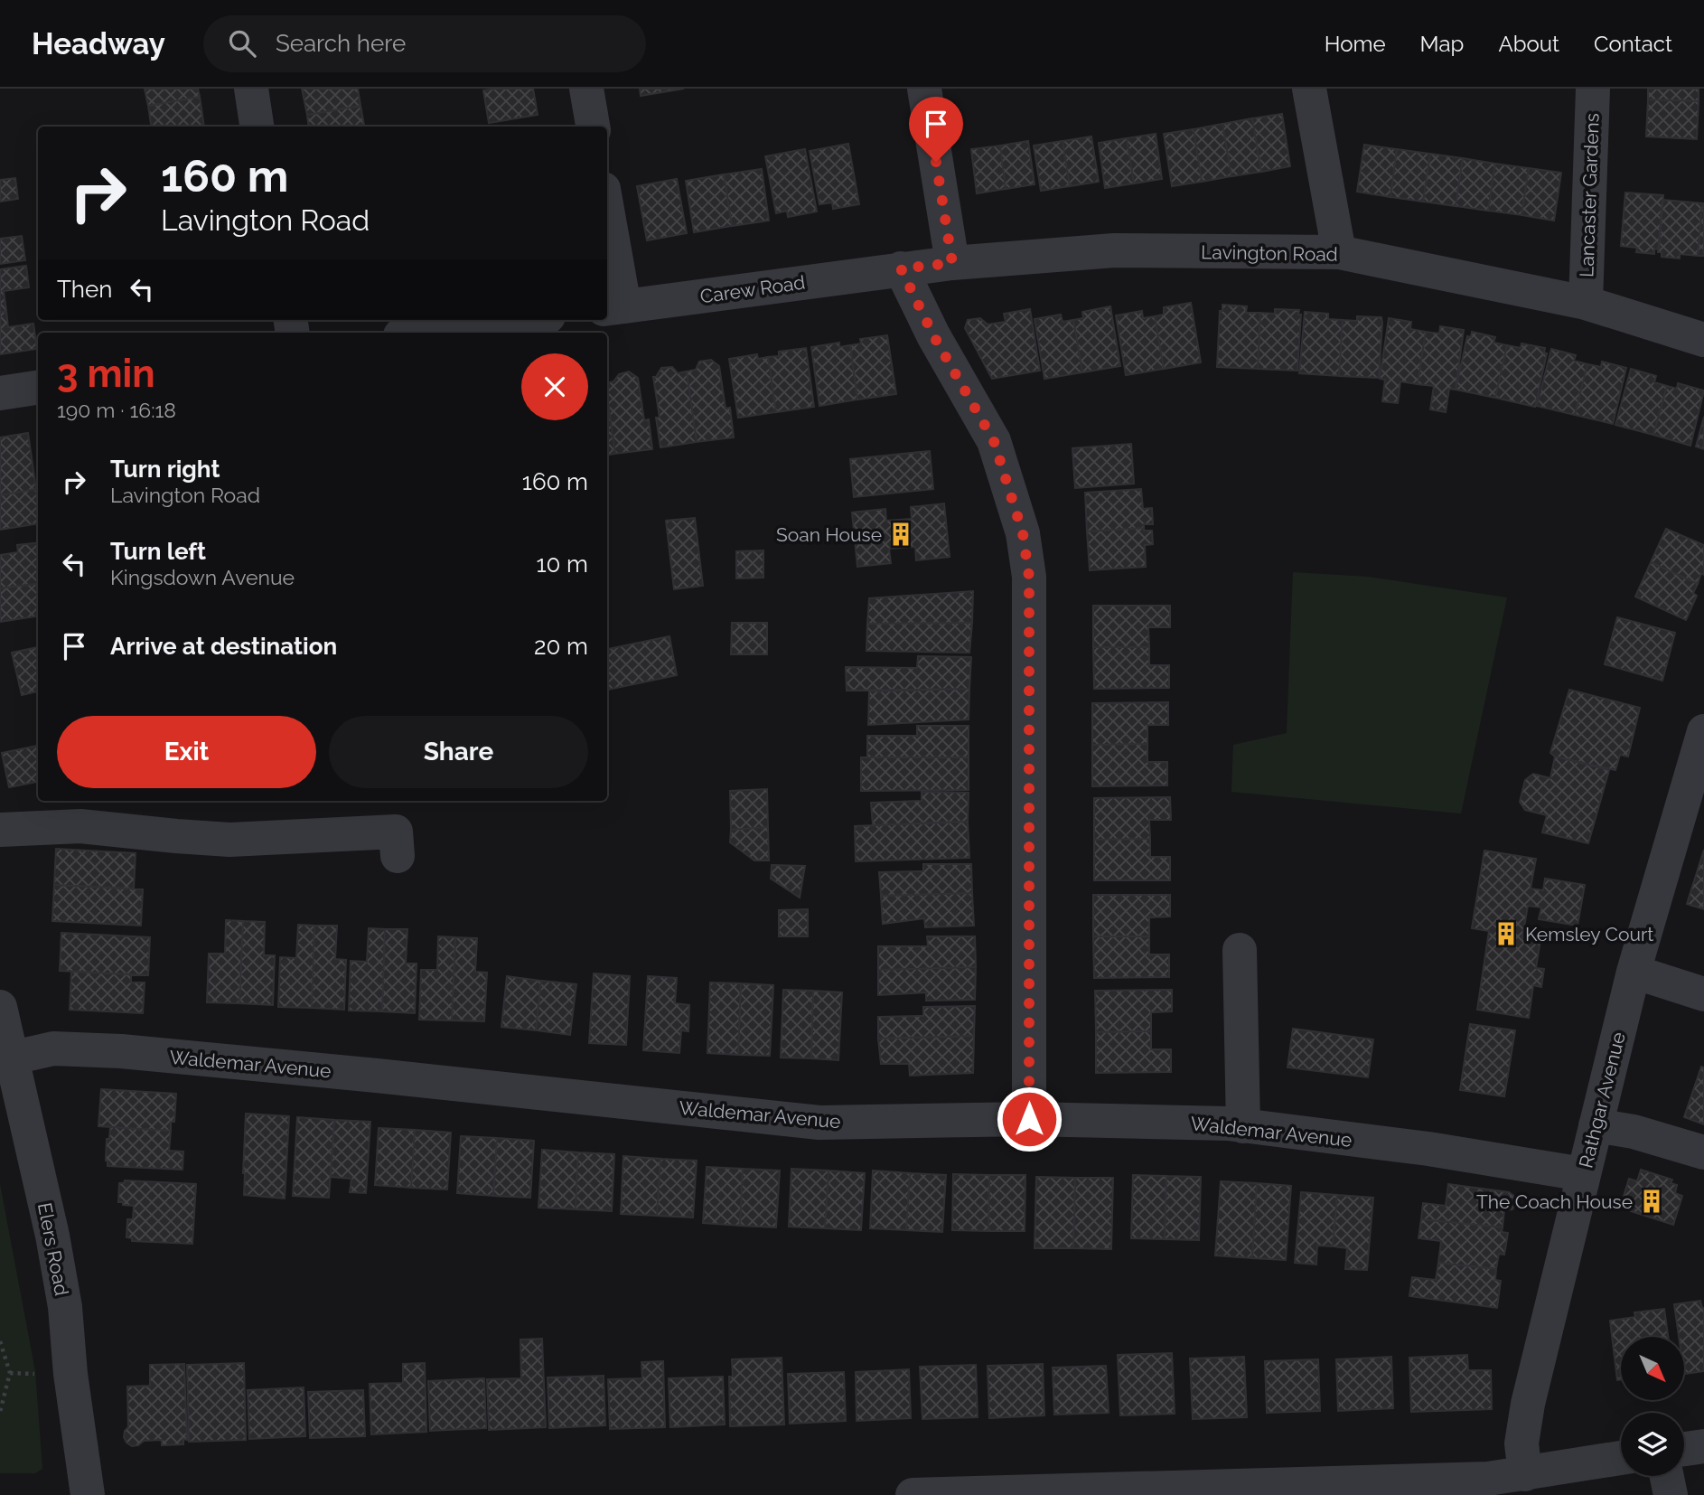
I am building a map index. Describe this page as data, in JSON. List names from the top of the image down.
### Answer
{
  "streets": {
    "street": [
      "Lancaster Gardens",
      "Lavington Road",
      "Carew Road",
      "Waldemar Avenue",
      "Rathgar Avenue",
      "Elers Road"
    ]
  },
  "crossings": [
    ["Lancaster Gardens", "Lavington Road"],
    ["Lavington Road", "Carew Road"],
    ["Waldemar Avenue", "Rathgar Avenue"],
    ["Waldemar Avenue", "Elers Road"]
  ],
  "places": {
    "building": ["Soan House", "Kemsley Court", "The Coach House"]
  },
  "north": "bottom right",
  "page": {
    "header": "Headway",
    "search": "Search here",
    "nav": [
      "Home",
      "Map",
      "About",
      "Contact"
    ],
    "turn": ["160 m", "Lavington Road"],
    "then": "Then",
    "heading": ["3 min", "190 m · 16:18"],
    "list": [
      {
        "name": "Turn right",
        "note": "Lavington Road",
        "value": "160 m"
      },
      {
        "name": "Turn left",
        "note": "Kingsdown Avenue",
        "value": "10 m"
      },
      {
        "name": "Arrive at destination",
        "value": "20 m"
      }
    ],
    "buttons": ["Exit", "Share"]
  }
}
